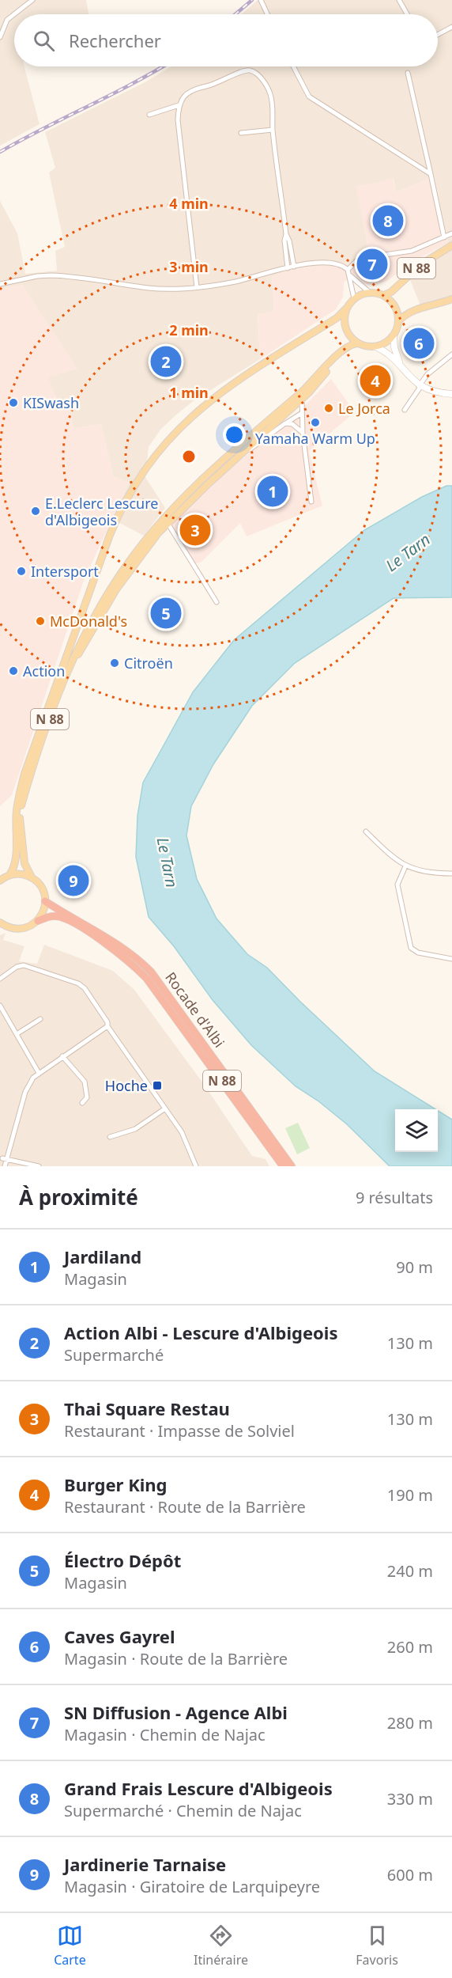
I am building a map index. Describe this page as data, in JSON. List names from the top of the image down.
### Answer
{
  "streets": {
    "highway": ["N 88", "Rocade d'Albi"]
  },
  "water": ["Le Tarn"],
  "places": {
    "other": [
      "KISwash",
      "Le Jorca",
      "Yamaha Warm Up",
      "E.Leclerc Lescure d'Albigeois",
      "Intersport",
      "McDonald's",
      "Citroën",
      "Action"
    ],
    "transit": ["Hoche"]
  },
  "page": {
    "search": "Rechercher",
    "pins": [
      "8",
      "7",
      "6",
      "2",
      "4",
      "1",
      "3",
      "5",
      "9"
    ],
    "heading": ["À proximité", "9 résultats"],
    "list": [
      {
        "mark": "1",
        "name": "Jardiland",
        "note": "Magasin",
        "value": "90 m"
      },
      {
        "mark": "2",
        "name": "Action Albi - Lescure d'Albigeois",
        "note": "Supermarché",
        "value": "130 m"
      },
      {
        "mark": "3",
        "name": "Thai Square Restau",
        "note": "Restaurant · Impasse de Solviel",
        "value": "130 m"
      },
      {
        "mark": "4",
        "name": "Burger King",
        "note": "Restaurant · Route de la Barrière",
        "value": "190 m"
      },
      {
        "mark": "5",
        "name": "Électro Dépôt",
        "note": "Magasin",
        "value": "240 m"
      },
      {
        "mark": "6",
        "name": "Caves Gayrel",
        "note": "Magasin · Route de la Barrière",
        "value": "260 m"
      },
      {
        "mark": "7",
        "name": "SN Diffusion - Agence Albi",
        "note": "Magasin · Chemin de Najac",
        "value": "280 m"
      },
      {
        "mark": "8",
        "name": "Grand Frais Lescure d'Albigeois",
        "note": "Supermarché · Chemin de Najac",
        "value": "330 m"
      },
      {
        "mark": "9",
        "name": "Jardinerie Tarnaise",
        "note": "Magasin · Giratoire de Larquipeyre",
        "value": "600 m"
      }
    ],
    "nav": ["Carte", "Itinéraire", "Favoris"]
  },
  "rings": [
    "4 min",
    "3 min",
    "2 min",
    "1 min"
  ]
}
